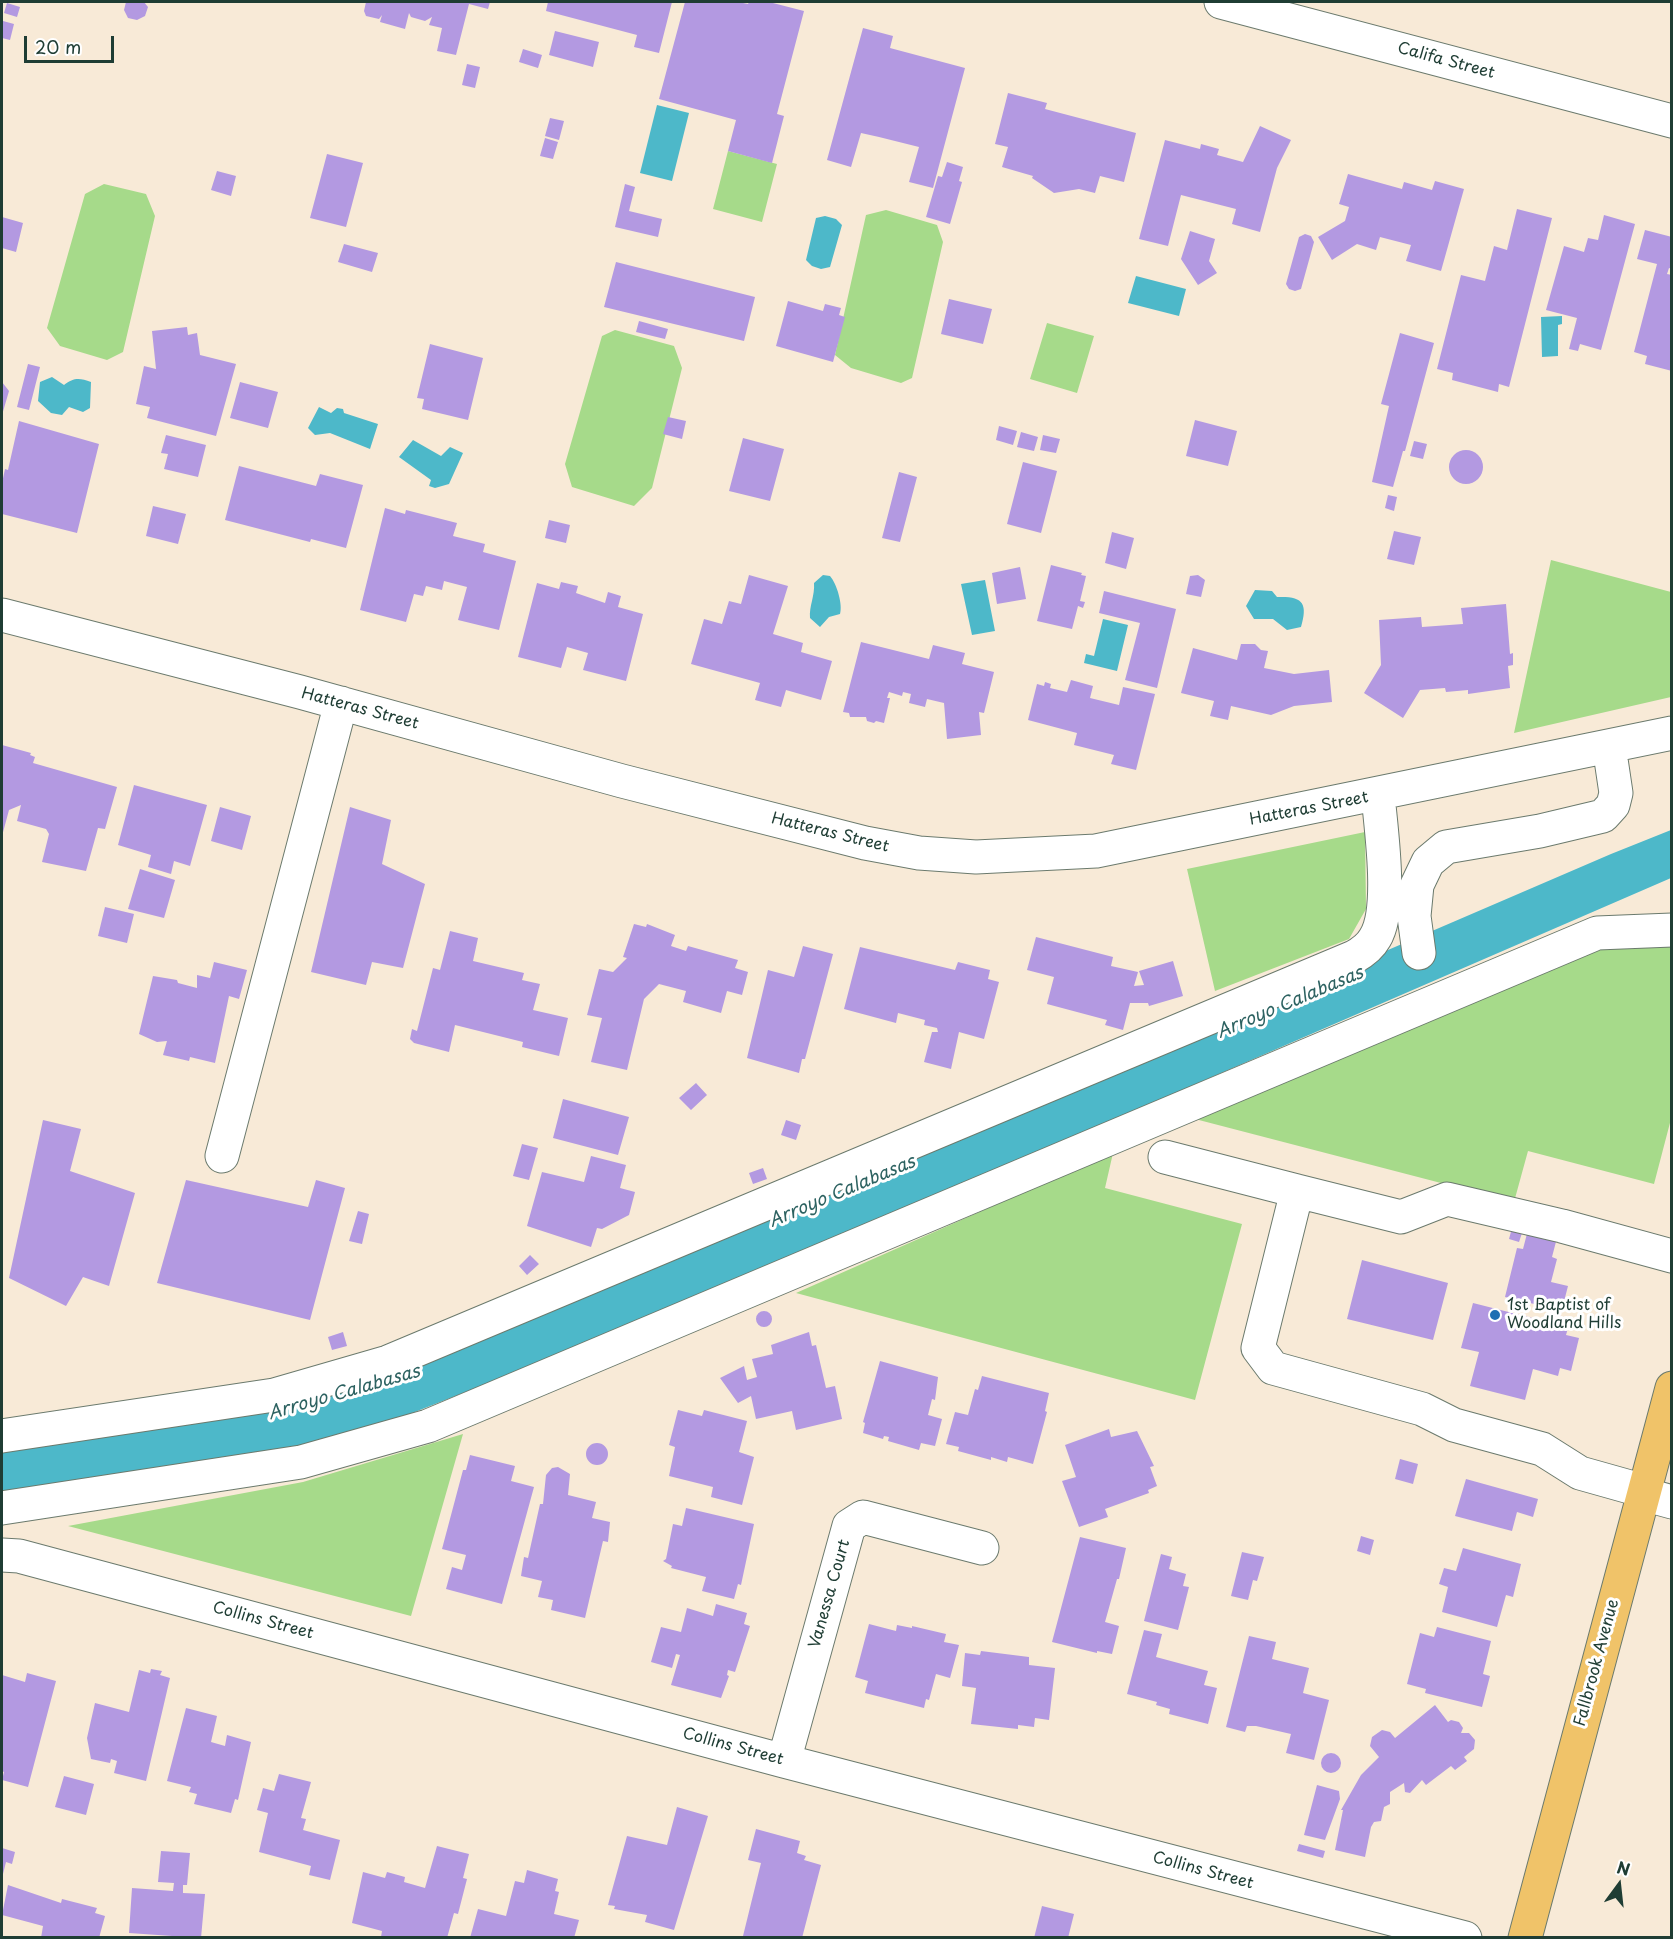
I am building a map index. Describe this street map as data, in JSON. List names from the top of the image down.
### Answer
{
  "streets": {
    "main road": ["Fallbrook Avenue"],
    "street": [
      "Califa Street",
      "Hatteras Street",
      "Vanessa Court",
      "Collins Street"
    ]
  },
  "crossings": [
    ["Vanessa Court", "Collins Street"]
  ],
  "water": ["Arroyo Calabasas"],
  "places": ["1st Baptist of Woodland Hills"],
  "scale_bar": "20 m",
  "north": "top"
}
